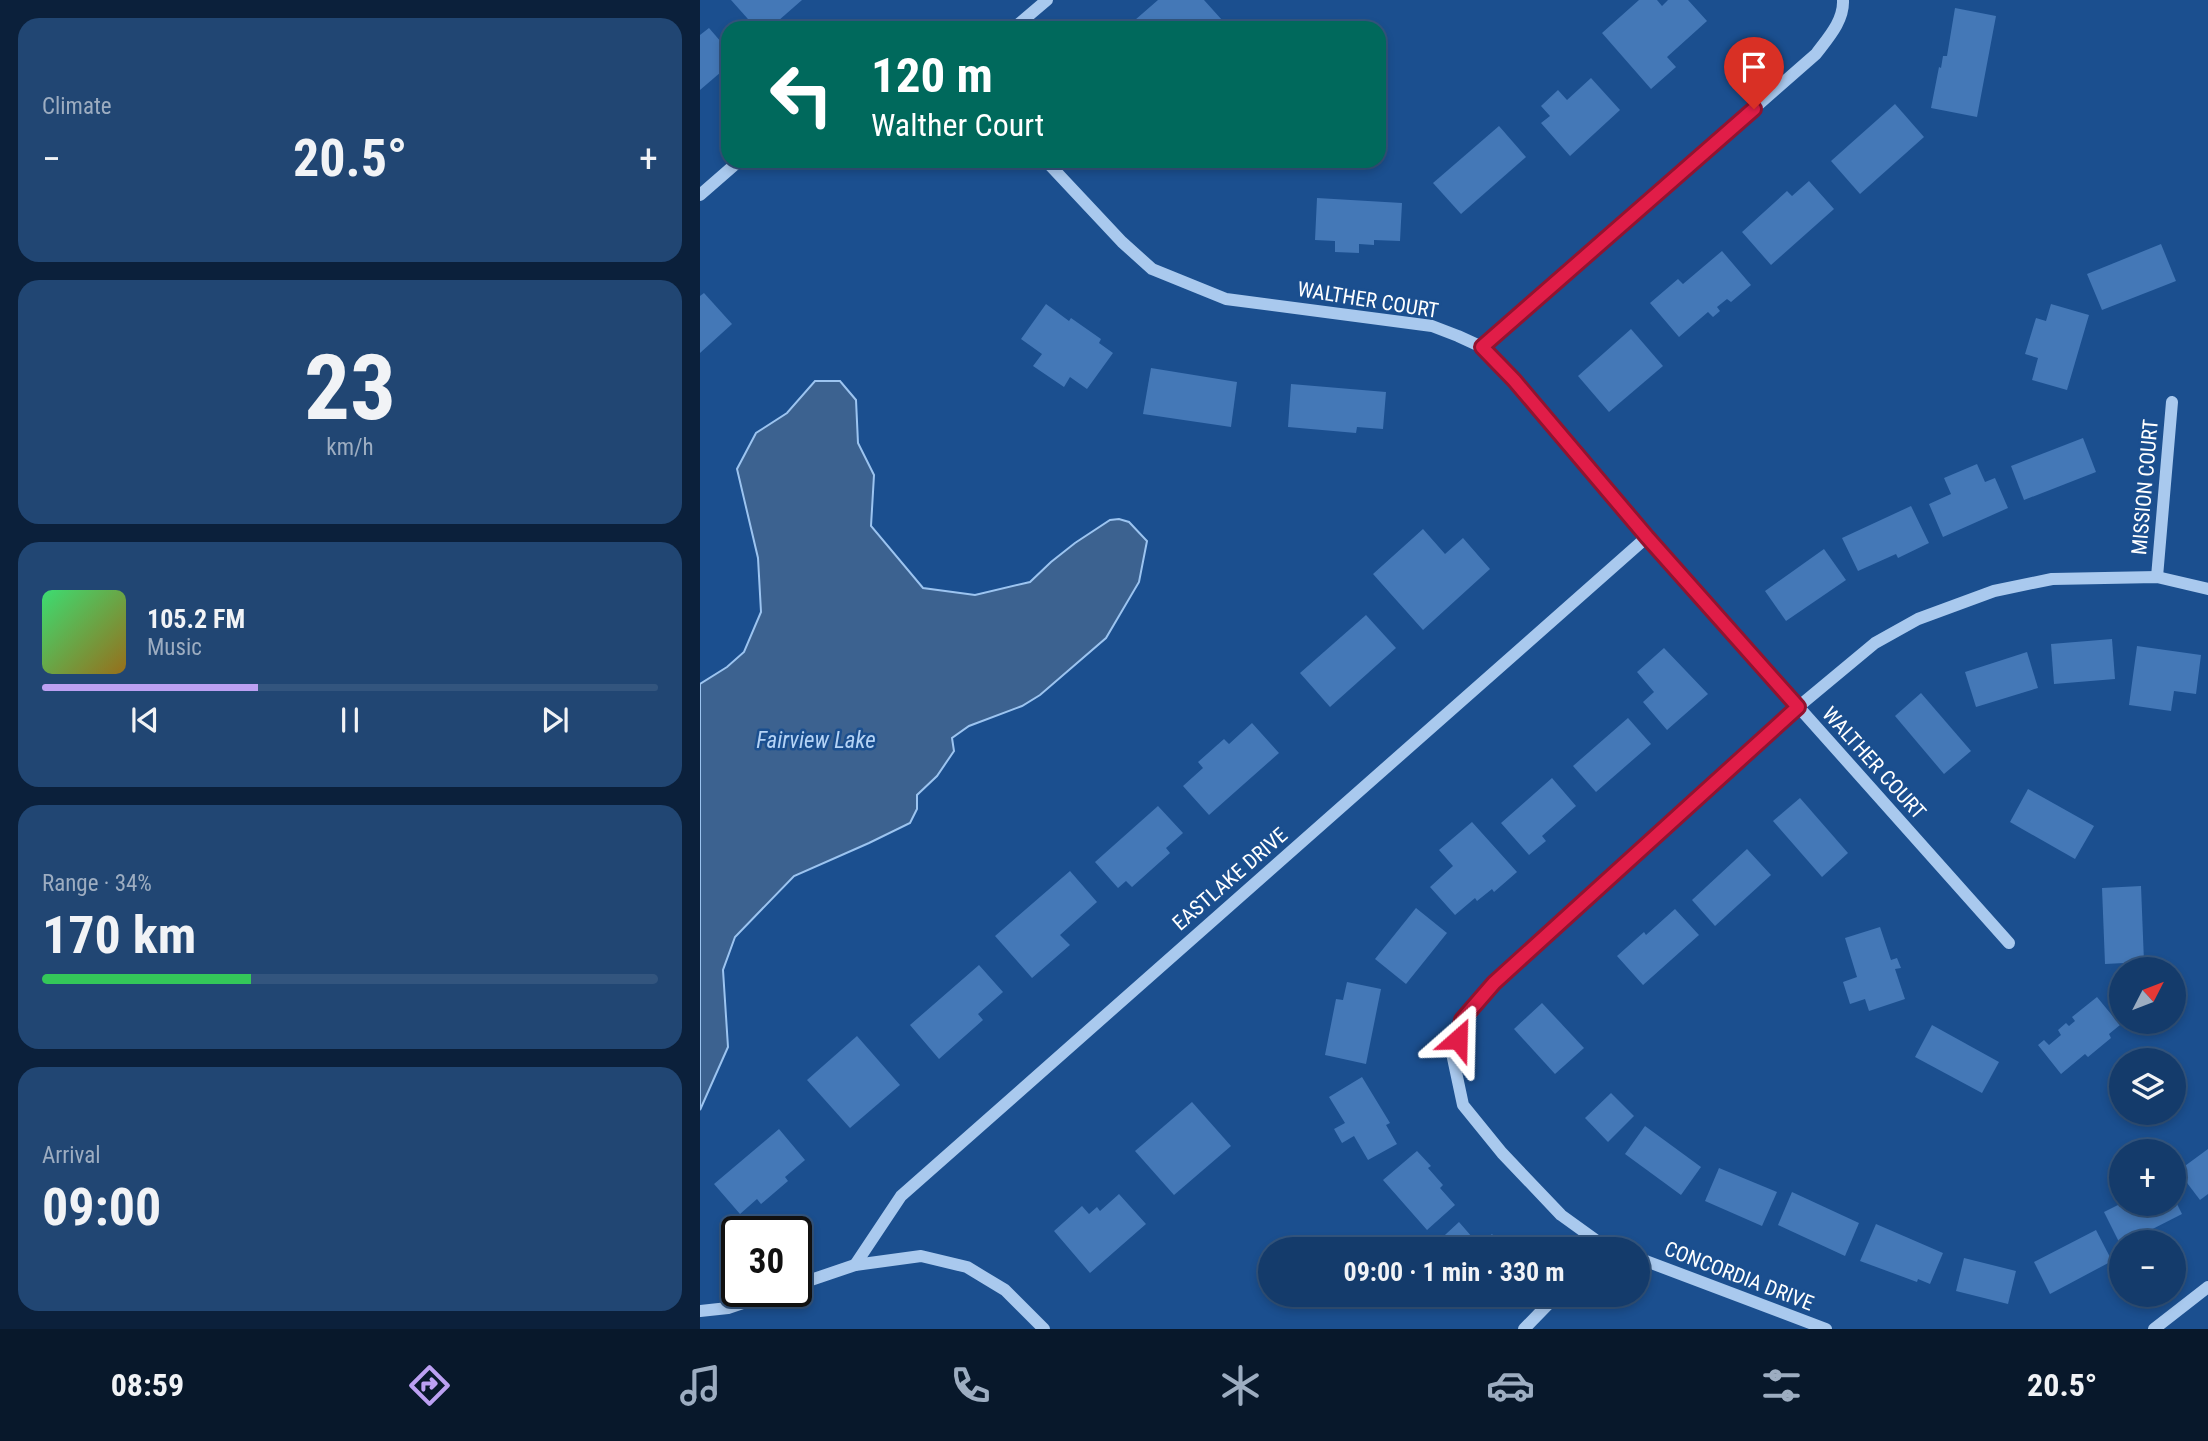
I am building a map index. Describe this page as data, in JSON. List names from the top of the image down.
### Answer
{
  "streets": {
    "street": [
      "WALTHER COURT",
      "MISSION COURT",
      "EASTLAKE DRIVE",
      "CONCORDIA DRIVE"
    ]
  },
  "crossings": [
    ["WALTHER COURT", "EASTLAKE DRIVE"]
  ],
  "water": ["Fairview Lake"],
  "north": "top right",
  "page": {
    "tile": [
      "Climate",
      ["23", "km/h"],
      ["Range · 34%", "170 km"],
      ["Arrival", "09:00"]
    ],
    "turn": ["120 m", "Walther Court"],
    "heat": ["−", "20.5°", "+"],
    "song": ["105.2 FM", "Music"],
    "map_buttons": ["+", "−"],
    "limit": "30",
    "trip": "09:00 · 1 min · 330 m",
    "tabs": ["08:59", "20.5°"]
  }
}
